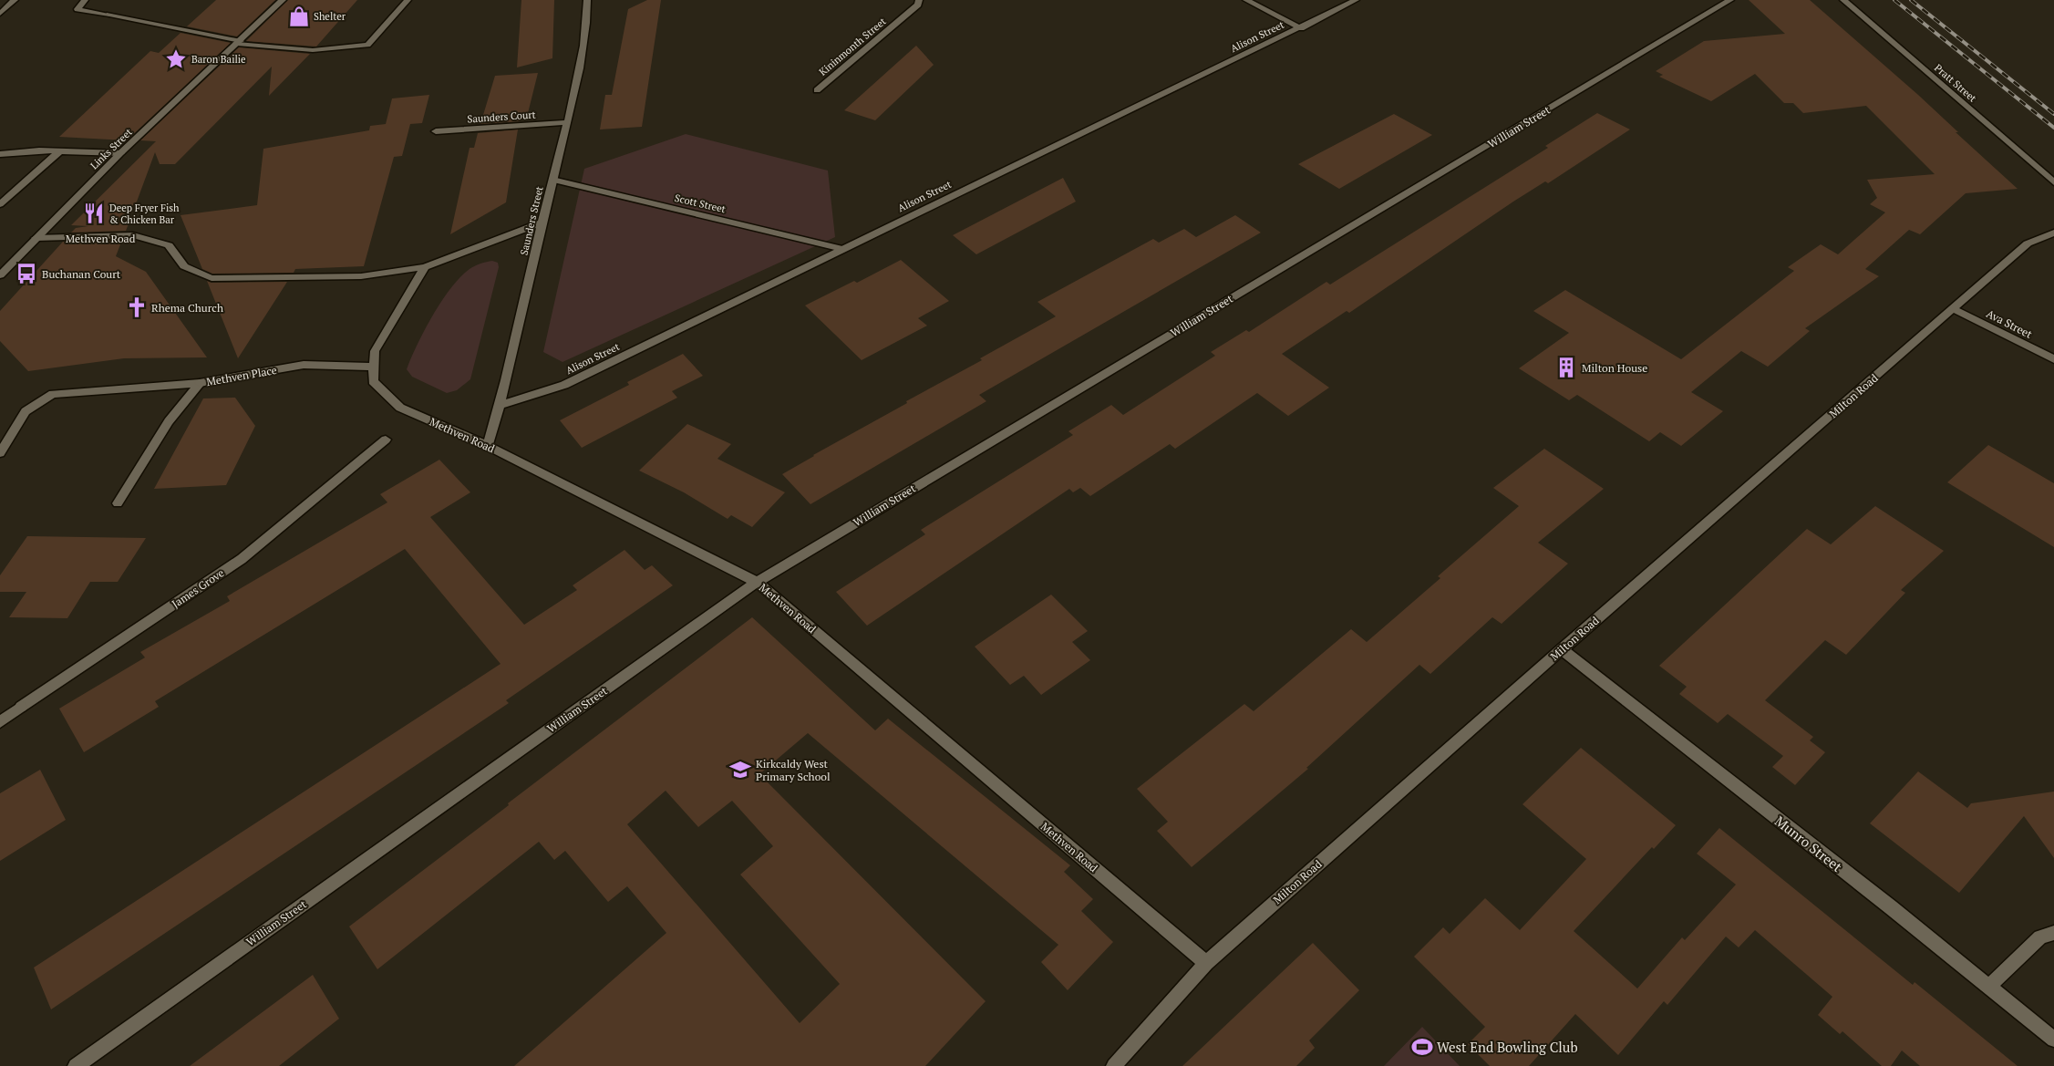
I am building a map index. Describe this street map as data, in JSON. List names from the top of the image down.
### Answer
{
  "streets": {
    "street": [
      "Alison Street",
      "Kininmonth Street",
      "Pratt Street",
      "Saunders Court",
      "William Street",
      "Links Street",
      "Scott Street",
      "Saunders Street",
      "Methven Road",
      "Ava Street",
      "Methven Place",
      "Milton Road",
      "James Grove",
      "Munro Street"
    ]
  },
  "crossings": [
    ["Alison Street", "Scott Street"],
    ["Alison Street", "Saunders Street"],
    ["Saunders Court", "Saunders Street"],
    ["William Street", "Methven Road"],
    ["Links Street", "Methven Road"],
    ["Scott Street", "Saunders Street"],
    ["Saunders Street", "Methven Road"],
    ["Methven Road", "Methven Place"],
    ["Methven Road", "Milton Road"],
    ["Ava Street", "Milton Road"],
    ["Milton Road", "Munro Street"]
  ],
  "places": {
    "shop": ["Shelter"],
    "place": ["Baron Bailie"],
    "restaurant": ["Deep Fryer Fish & Chicken Bar"],
    "bus stop": ["Buchanan Court"],
    "church": ["Rhema Church"],
    "building": ["Milton House"],
    "school or university": ["Kirkcaldy West Primary School"],
    "sports": ["West End Bowling Club"]
  }
}
